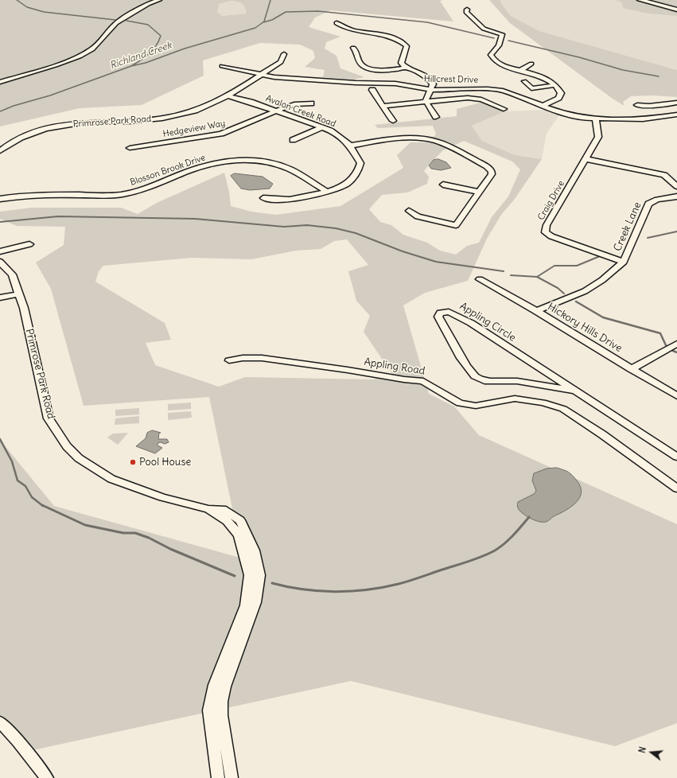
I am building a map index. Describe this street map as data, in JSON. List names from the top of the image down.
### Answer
{
  "streets": {
    "street": [
      "Hillcrest Drive",
      "Avalon Creek Road",
      "Primrose Park Road",
      "Hedgeview Way",
      "Blosson Brook Drive",
      "Craig Drive",
      "Creek Lane",
      "Appling Circle",
      "Hickory Hills Drive",
      "Appling Road"
    ]
  },
  "crossings": [
    ["Hillcrest Drive", "Primrose Park Road"],
    ["Hillcrest Drive", "Craig Drive"],
    ["Avalon Creek Road", "Primrose Park Road"],
    ["Avalon Creek Road", "Hedgeview Way"],
    ["Avalon Creek Road", "Blosson Brook Drive"],
    ["Craig Drive", "Creek Lane"],
    ["Creek Lane", "Hickory Hills Drive"]
  ],
  "water": ["Richland Creek"],
  "places": ["Pool House"],
  "north": "left"
}
